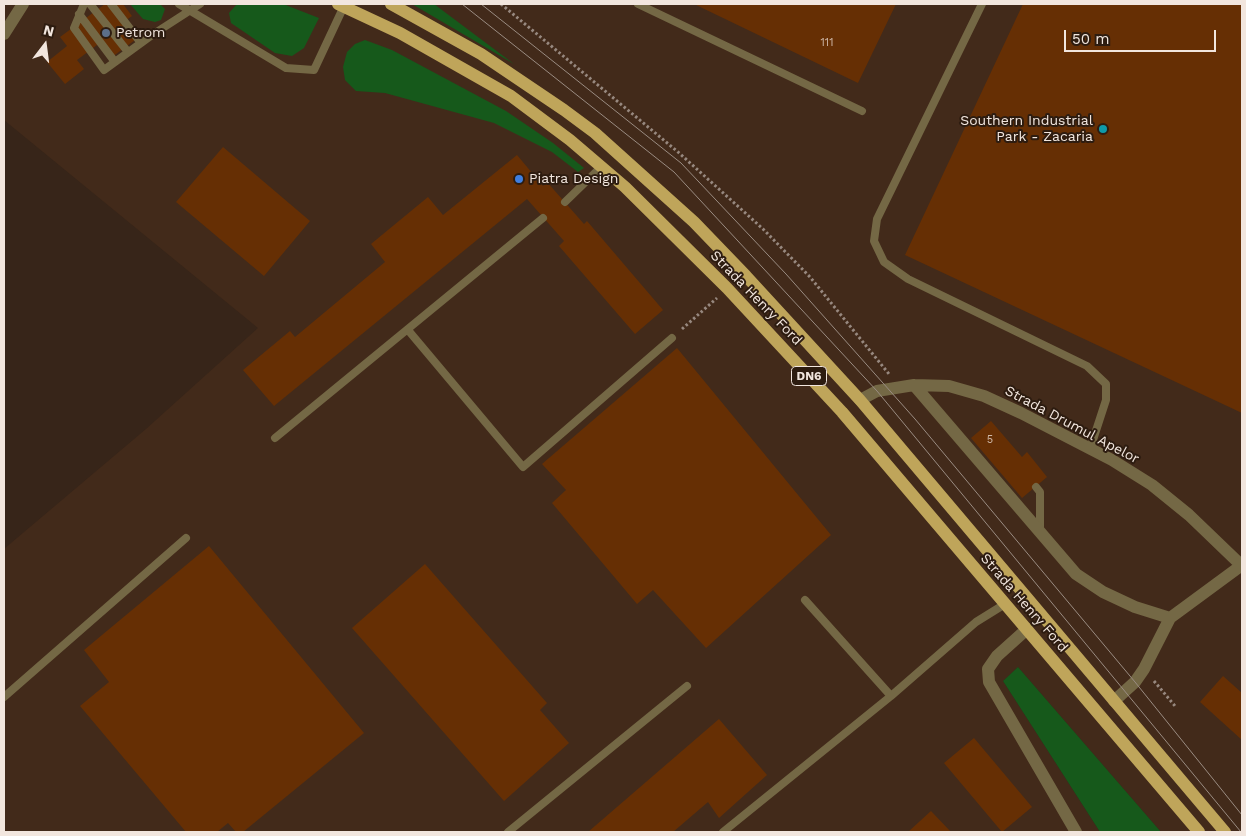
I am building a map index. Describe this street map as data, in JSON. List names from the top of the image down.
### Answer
{
  "streets": {
    "main road": ["Strada Henry Ford", "DN6"],
    "street": ["Strada Drumul Apelor"]
  },
  "crossings": [
    ["Strada Henry Ford", "Strada Drumul Apelor"]
  ],
  "places": ["Petrom", "Southern Industrial Park - Zacaria", "Piatra Design"],
  "house_numbers": ["111", "5"],
  "scale_bar": "50 m",
  "north": "top"
}
